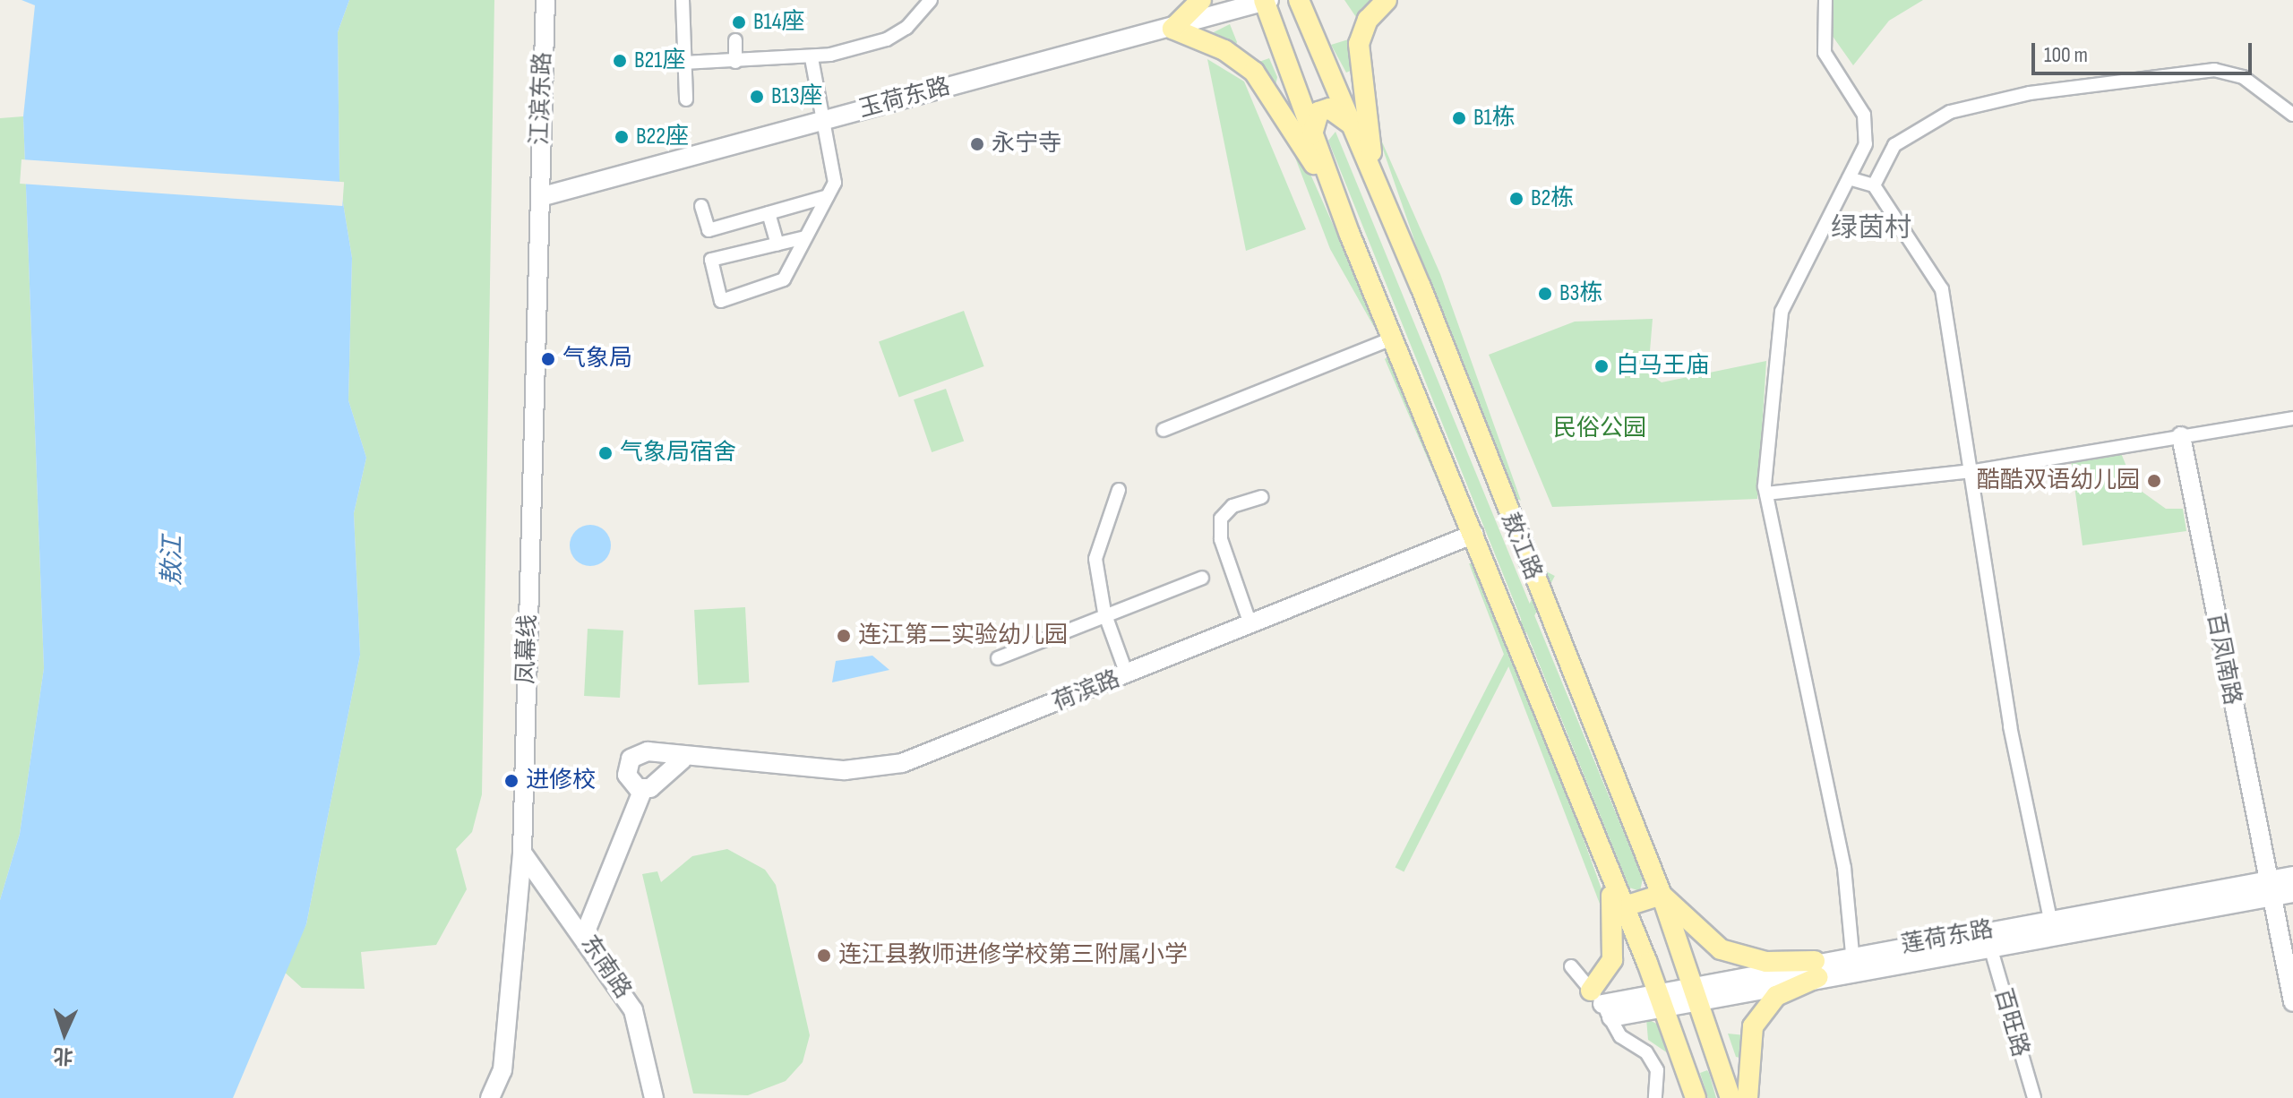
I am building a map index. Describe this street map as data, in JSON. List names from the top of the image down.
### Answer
{
  "streets": {
    "main road": [
      "江滨东路",
      "玉荷东路",
      "敖江路",
      "凤幕线",
      "百凤南路",
      "荷滨路",
      "莲荷东路",
      "东南路"
    ],
    "street": ["百旺路"]
  },
  "crossings": [
    ["江滨东路", "玉荷东路"],
    ["江滨东路", "凤幕线"],
    ["玉荷东路", "敖江路"],
    ["玉荷东路", "凤幕线"],
    ["敖江路", "荷滨路"],
    ["敖江路", "莲荷东路"],
    ["凤幕线", "东南路"],
    ["百凤南路", "莲荷东路"],
    ["莲荷东路", "百旺路"]
  ],
  "districts": ["绿茵村"],
  "water": ["敖江"],
  "parks": ["民俗公园"],
  "places": [
    "B14座",
    "B21座",
    "B13座",
    "B1栋",
    "B22座",
    "永宁寺",
    "B2栋",
    "B3栋",
    "气象局",
    "白马王庙",
    "气象局宿舍",
    "酷酷双语幼儿园",
    "连江第二实验幼儿园",
    "进修校",
    "连江县教师进修学校第三附属小学"
  ],
  "scale_bar": "100 m",
  "north": "bottom"
}
